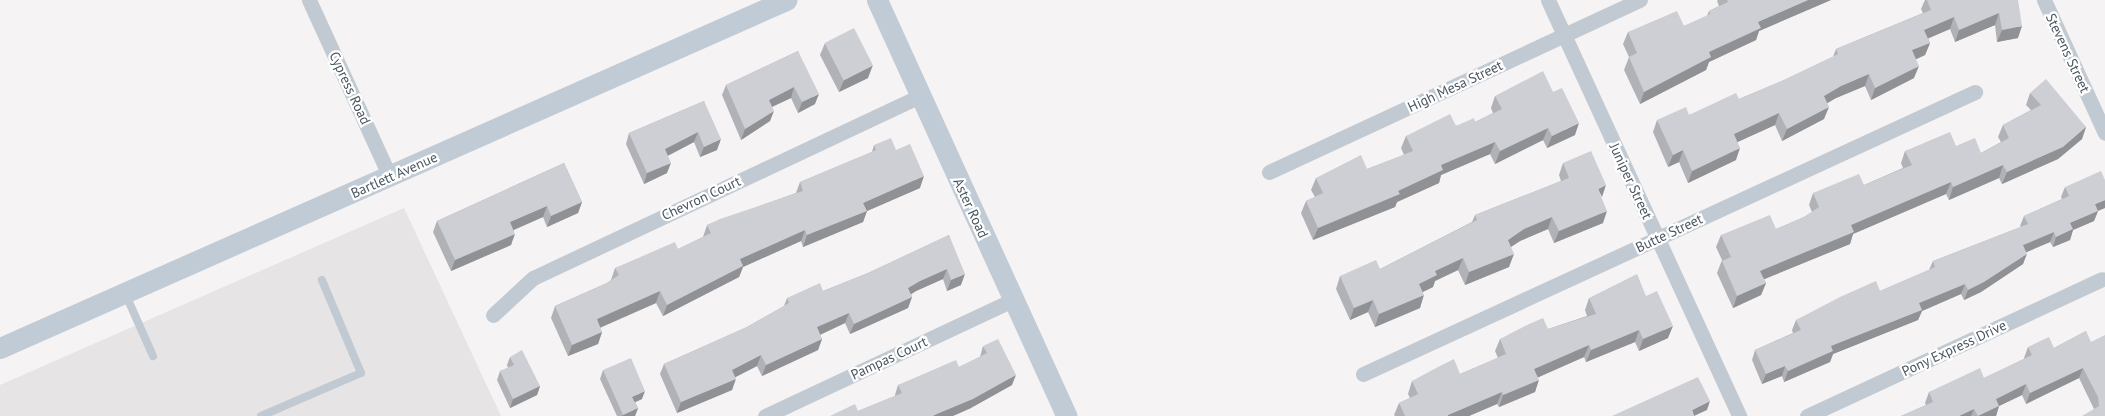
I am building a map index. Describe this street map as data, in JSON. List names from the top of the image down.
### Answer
{
  "streets": {
    "street": [
      "Stevens Street",
      "High Mesa Street",
      "Cypress Road",
      "Bartlett Avenue",
      "Juniper Street",
      "Chevron Court",
      "Aster Road",
      "Butte Street",
      "Pony Express Drive",
      "Pampas Court"
    ]
  },
  "crossings": [
    ["High Mesa Street", "Juniper Street"],
    ["Cypress Road", "Bartlett Avenue"],
    ["Juniper Street", "Butte Street"],
    ["Chevron Court", "Aster Road"],
    ["Aster Road", "Pampas Court"]
  ]
}
